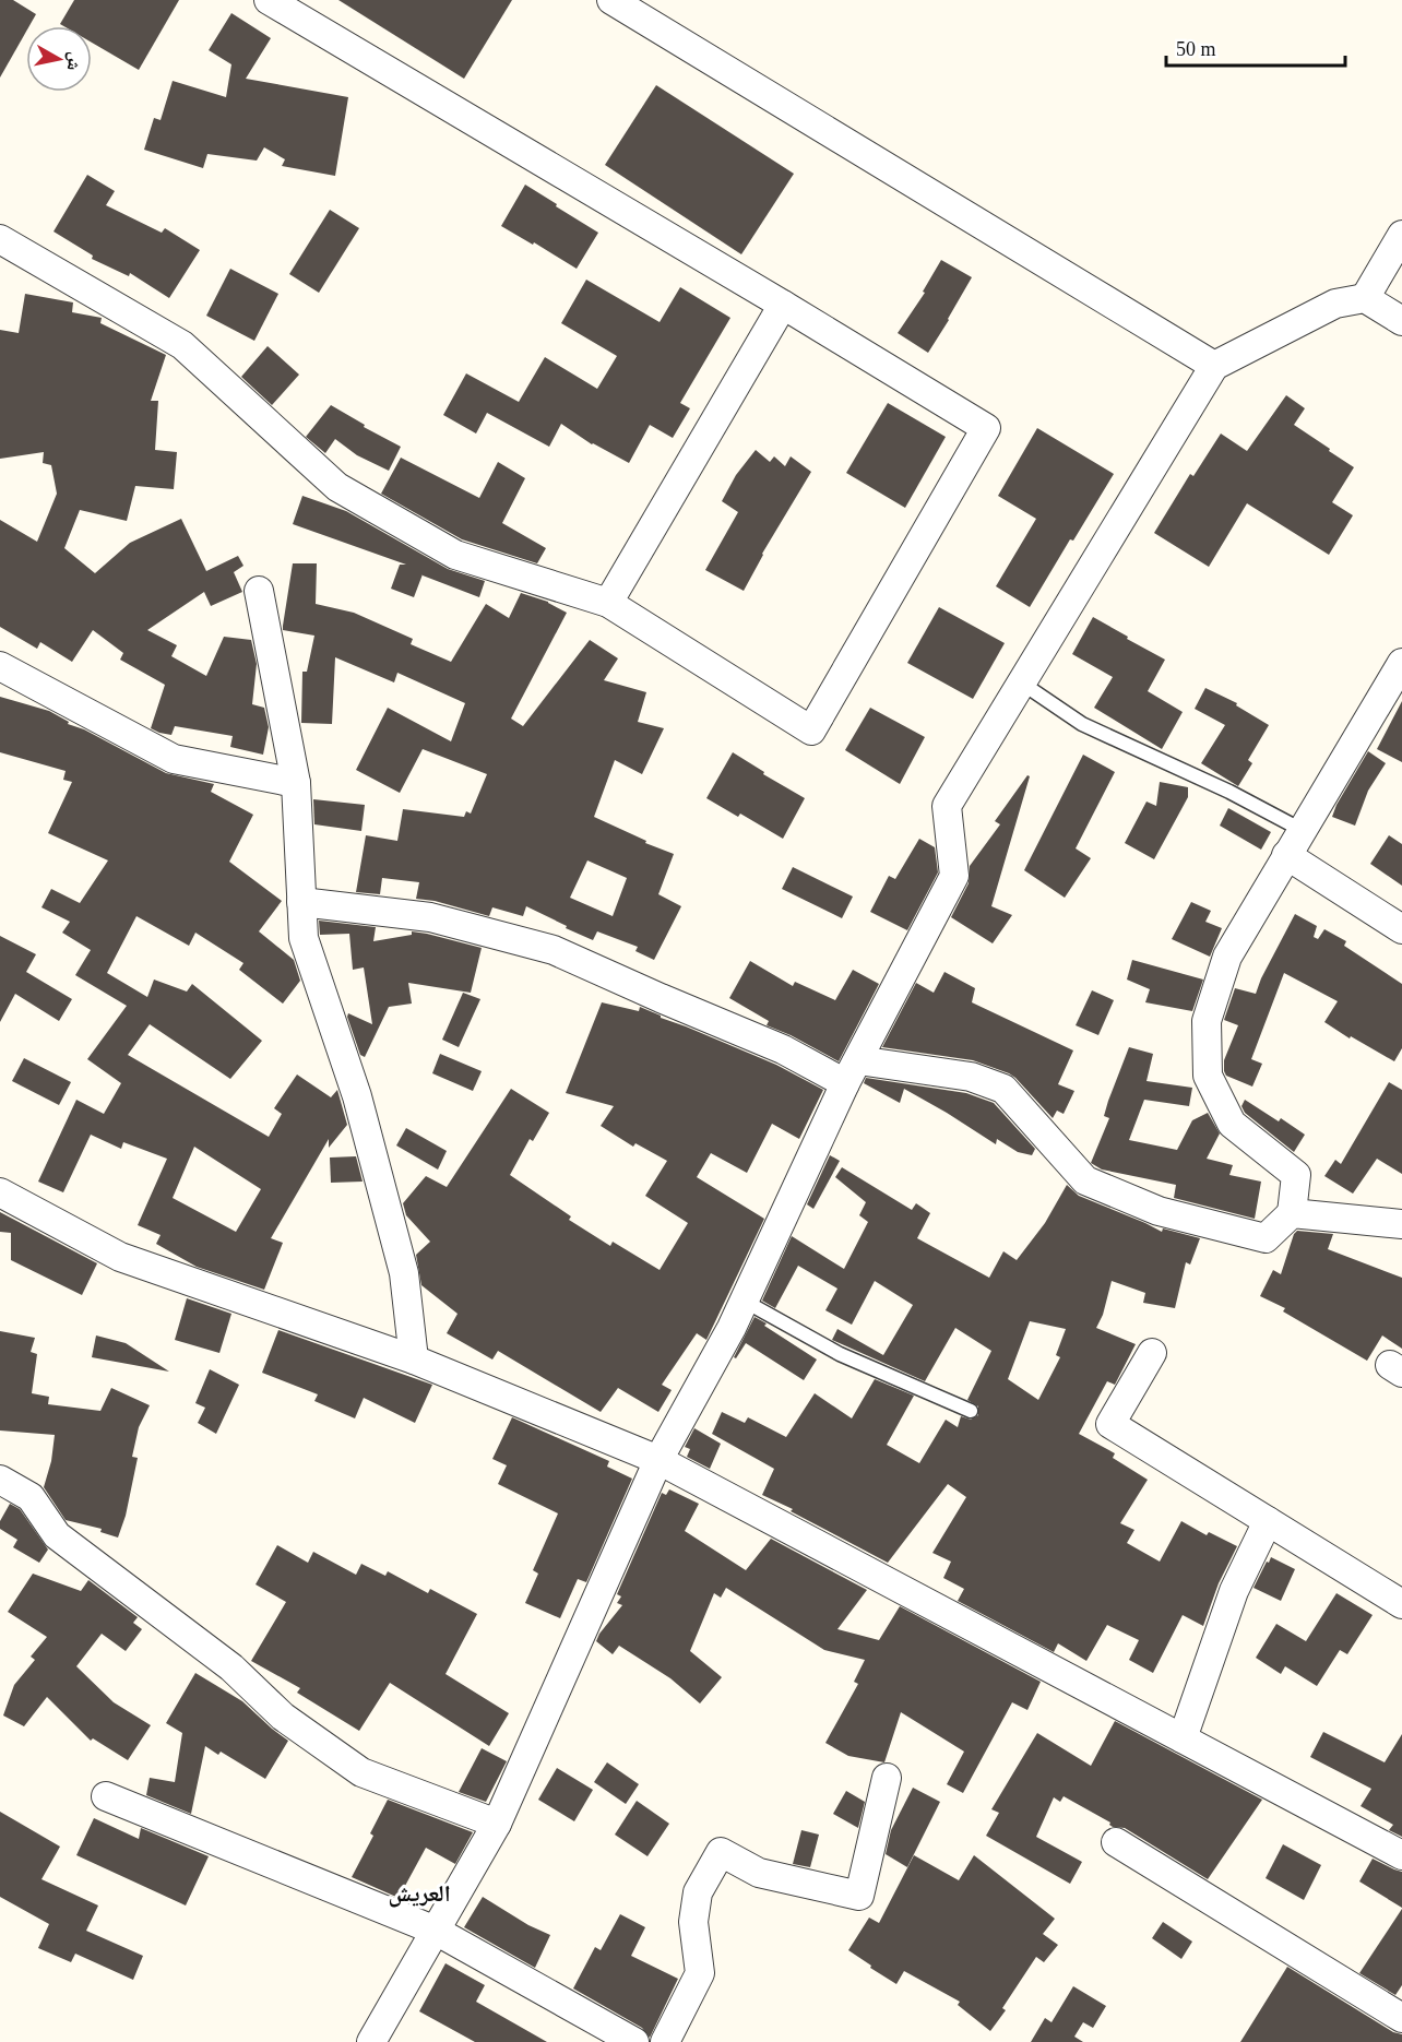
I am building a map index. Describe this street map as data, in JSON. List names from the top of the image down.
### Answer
{
  "districts": ["العريش"],
  "scale_bar": "50 m",
  "north": "right"
}
